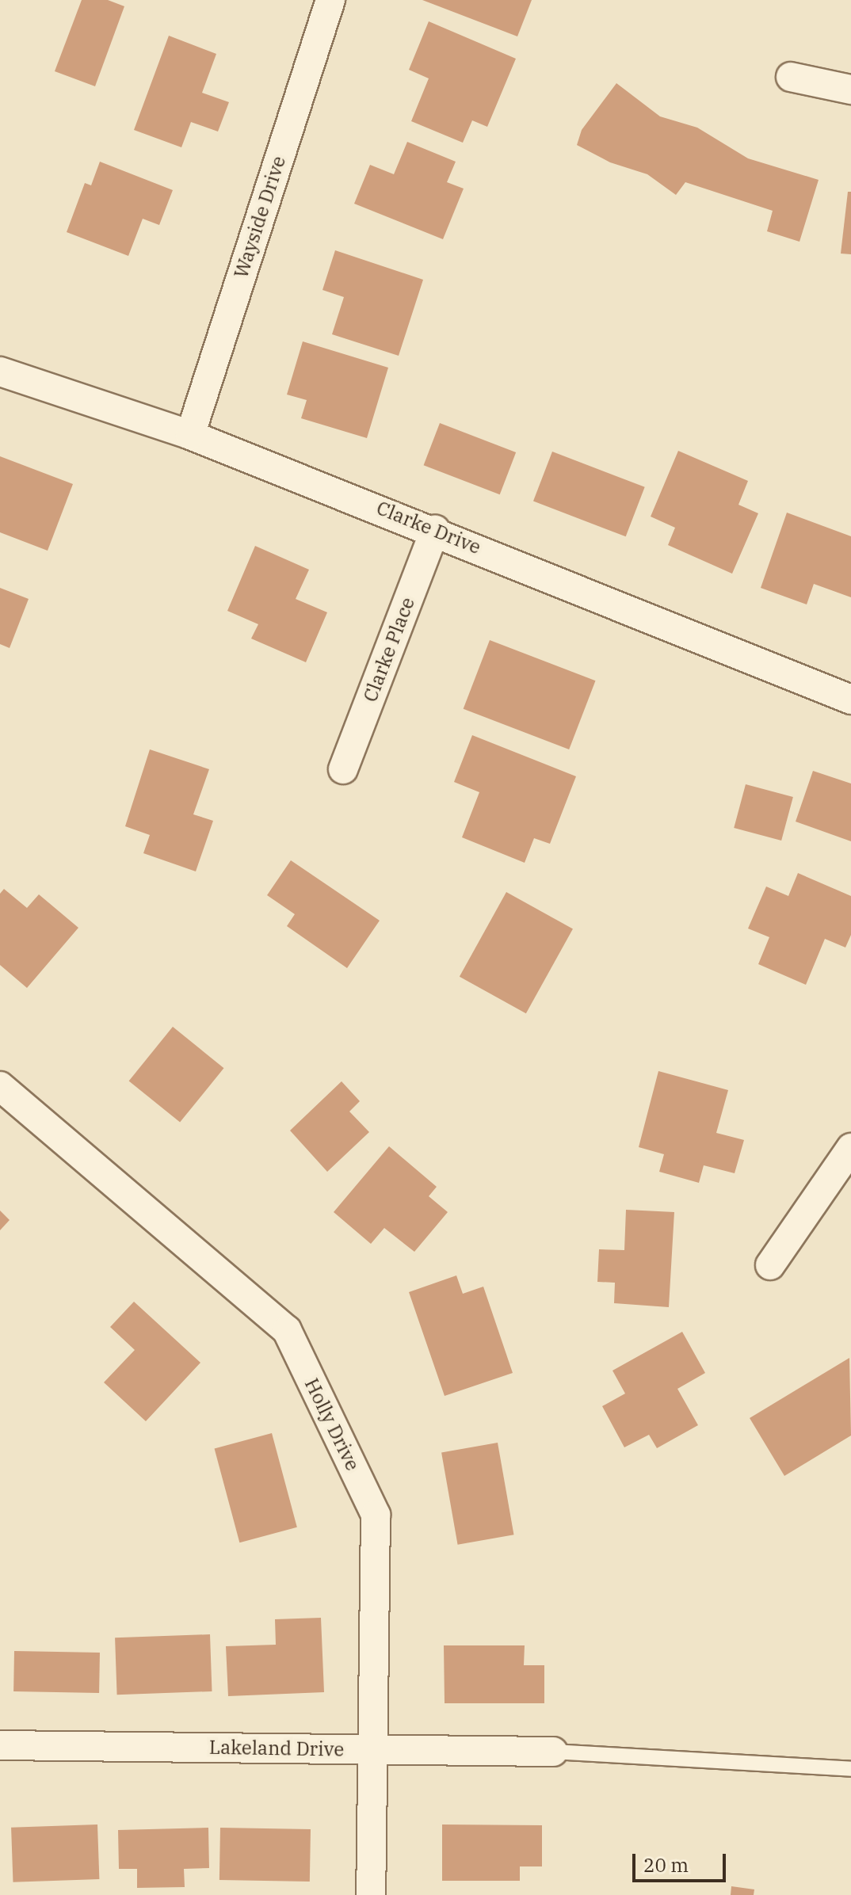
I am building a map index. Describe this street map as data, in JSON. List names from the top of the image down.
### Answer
{
  "streets": {
    "street": [
      "Wayside Drive",
      "Clarke Drive",
      "Clarke Place",
      "Holly Drive",
      "Lakeland Drive"
    ]
  },
  "crossings": [
    ["Wayside Drive", "Clarke Drive"],
    ["Clarke Drive", "Clarke Place"],
    ["Holly Drive", "Lakeland Drive"]
  ],
  "scale_bar": "20 m"
}
